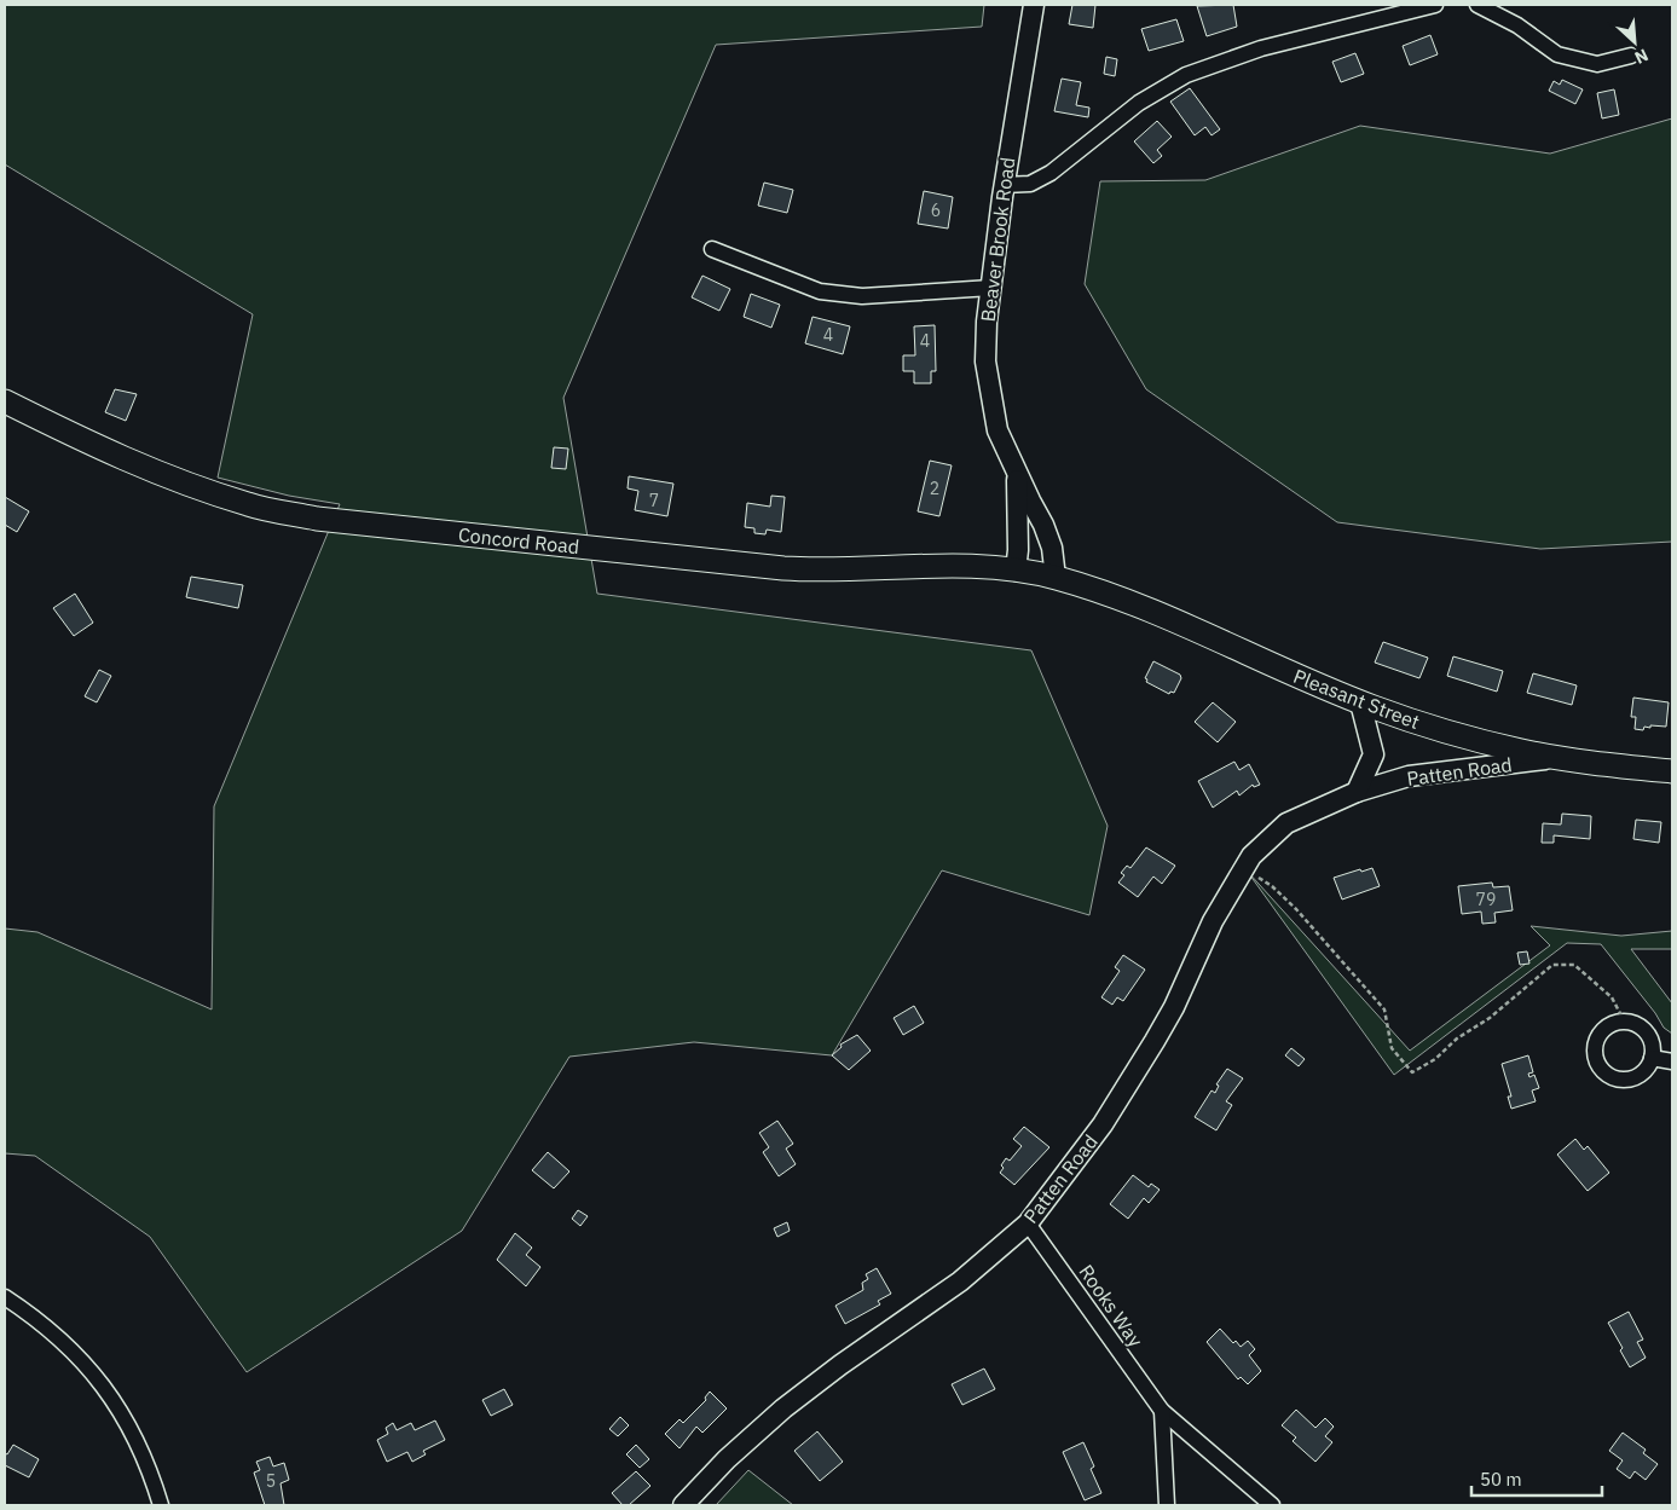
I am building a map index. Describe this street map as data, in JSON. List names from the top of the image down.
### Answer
{
  "streets": {
    "main road": ["Concord Road", "Pleasant Street"],
    "street": ["Beaver Brook Road", "Patten Road", "Rooks Way"]
  },
  "crossings": [
    ["Beaver Brook Road", "Concord Road"],
    ["Beaver Brook Road", "Pleasant Street"],
    ["Concord Road", "Pleasant Street"],
    ["Pleasant Street", "Patten Road"],
    ["Patten Road", "Rooks Way"]
  ],
  "house_numbers": [
    "6",
    "4",
    "4",
    "2",
    "7",
    "79",
    "5"
  ],
  "scale_bar": "50 m",
  "north": "bottom right"
}
